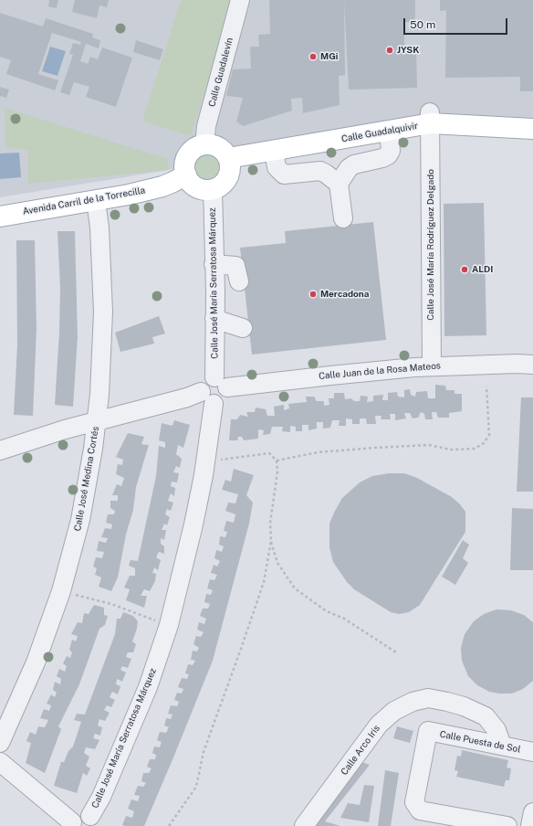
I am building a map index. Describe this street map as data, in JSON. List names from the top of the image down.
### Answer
{
  "streets": {
    "main road": ["Calle Guadalquivir", "Avenida Carril de la Torrecilla"],
    "street": [
      "Calle Guadalevín",
      "Calle José María Rodríguez Delgado",
      "Calle José María Serratosa Márquez",
      "Calle Juan de la Rosa Mateos",
      "Calle José Medina Cortés",
      "Calle Puesta de Sol",
      "Calle Arco Iris"
    ]
  },
  "crossings": [
    ["Calle Guadalevín", "Calle Guadalquivir"],
    ["Calle Guadalevín", "Avenida Carril de la Torrecilla"],
    ["Calle Guadalevín", "Calle José María Serratosa Márquez"],
    ["Calle Guadalquivir", "Avenida Carril de la Torrecilla"],
    ["Calle Guadalquivir", "Calle José María Rodríguez Delgado"],
    ["Calle Guadalquivir", "Calle José María Serratosa Márquez"],
    ["Avenida Carril de la Torrecilla", "Calle José María Serratosa Márquez"],
    ["Avenida Carril de la Torrecilla", "Calle José Medina Cortés"],
    ["Calle José María Rodríguez Delgado", "Calle Juan de la Rosa Mateos"],
    ["Calle José María Serratosa Márquez", "Calle Juan de la Rosa Mateos"],
    ["Calle Puesta de Sol", "Calle Arco Iris"]
  ],
  "places": [
    "JYSK",
    "MGi",
    "ALDI",
    "Mercadona"
  ],
  "scale_bar": "50 m"
}
